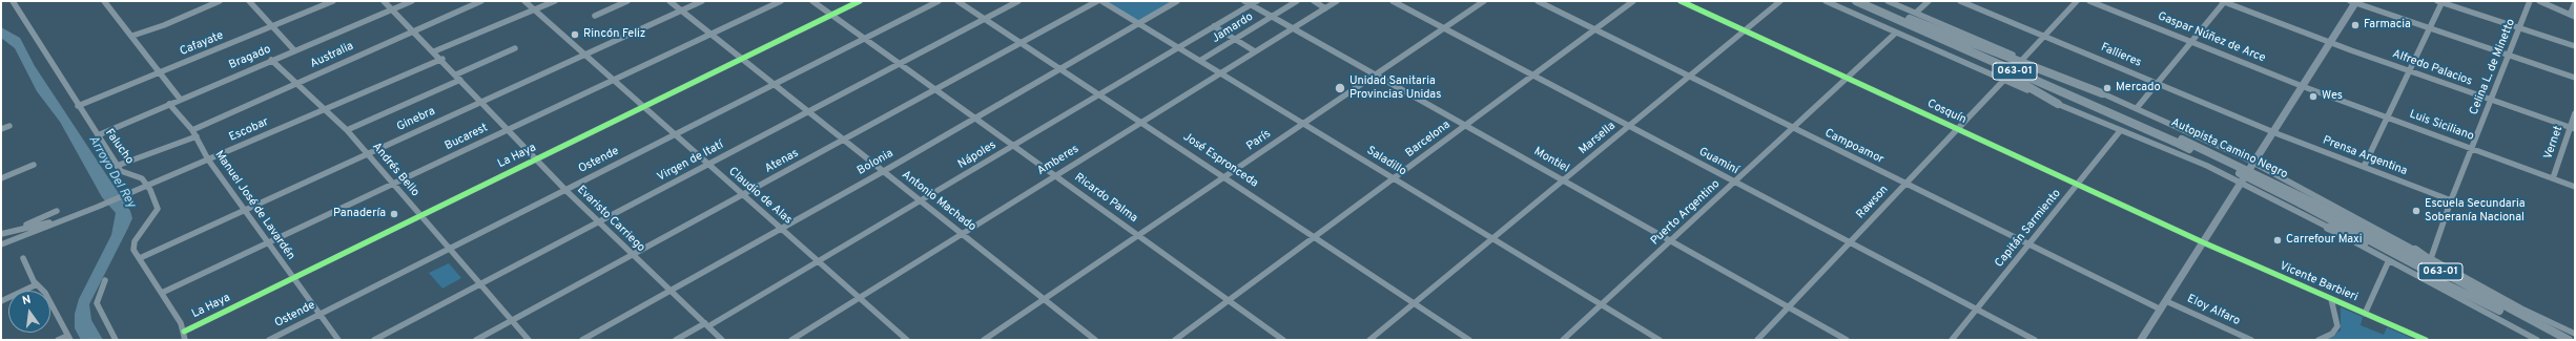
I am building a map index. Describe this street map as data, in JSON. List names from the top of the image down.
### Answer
{
  "streets": {
    "highway": ["063-01", "Autopista Camino Negro"],
    "street": [
      "Jamardo",
      "Gaspar Núñez de Arce",
      "Cafayate",
      "Australia",
      "Fallieres",
      "Bragado",
      "Celina L. de Minetto",
      "Alfredo Palacios",
      "Cosquín",
      "Ginebra",
      "Luis Siciliano",
      "Escobar",
      "Bucarest",
      "Marsella",
      "Barcelona",
      "París",
      "Vernet",
      "Falucho",
      "Campoamor",
      "Nápoles",
      "La Haya",
      "Prensa Argentina",
      "Ostende",
      "Amberes",
      "José Espronceda",
      "Montiel",
      "Virgen de Itatí",
      "Atenas",
      "Saladillo",
      "Guaminí",
      "Bolonia",
      "Andrés Bello",
      "Claudio de Alas",
      "Ricardo Palma",
      "Antonio Machado",
      "Rawson",
      "Manuel José de Lavardén",
      "Puerto Argentino",
      "Evaristo Carriego",
      "Capitán Sarmiento",
      "Vicente Barbieri",
      "Eloy Alfaro"
    ]
  },
  "crossings": [
    ["Jamardo", "Montiel"],
    ["Jamardo", "Saladillo"],
    ["Gaspar Núñez de Arce", "Luis Siciliano"],
    ["Cafayate", "Falucho"],
    ["Australia", "Andrés Bello"],
    ["Australia", "Manuel José de Lavardén"],
    ["Australia", "Evaristo Carriego"],
    ["Fallieres", "Prensa Argentina"],
    ["Bragado", "Falucho"],
    ["Bragado", "Andrés Bello"],
    ["Bragado", "Manuel José de Lavardén"],
    ["Bragado", "Evaristo Carriego"],
    ["Celina L. de Minetto", "Alfredo Palacios"],
    ["Celina L. de Minetto", "Luis Siciliano"],
    ["Celina L. de Minetto", "Prensa Argentina"],
    ["Alfredo Palacios", "Vernet"],
    ["Cosquín", "Marsella"],
    ["Cosquín", "Rawson"],
    ["Cosquín", "Puerto Argentino"],
    ["Cosquín", "Capitán Sarmiento"],
    ["Cosquín", "Vicente Barbieri"],
    ["Ginebra", "Andrés Bello"],
    ["Ginebra", "Claudio de Alas"],
    ["Ginebra", "Antonio Machado"],
    ["Ginebra", "Manuel José de Lavardén"],
    ["Ginebra", "Evaristo Carriego"],
    ["Luis Siciliano", "Vernet"],
    ["Escobar", "Falucho"],
    ["Escobar", "Andrés Bello"],
    ["Escobar", "Manuel José de Lavardén"],
    ["Escobar", "Evaristo Carriego"],
    ["Bucarest", "Andrés Bello"],
    ["Bucarest", "Claudio de Alas"],
    ["Bucarest", "Antonio Machado"],
    ["Bucarest", "Manuel José de Lavardén"],
    ["Bucarest", "Evaristo Carriego"],
    ["Marsella", "Campoamor"],
    ["Marsella", "José Espronceda"],
    ["Marsella", "Montiel"],
    ["Marsella", "Saladillo"],
    ["Marsella", "Guaminí"],
    ["Barcelona", "Campoamor"],
    ["Barcelona", "José Espronceda"],
    ["Barcelona", "Montiel"],
    ["Barcelona", "Saladillo"],
    ["Barcelona", "Guaminí"],
    ["Barcelona", "Ricardo Palma"],
    ["París", "José Espronceda"],
    ["París", "Montiel"],
    ["París", "Saladillo"],
    ["París", "Guaminí"],
    ["París", "Ricardo Palma"],
    ["París", "Antonio Machado"],
    ["Campoamor", "Rawson"],
    ["Campoamor", "Puerto Argentino"],
    ["Campoamor", "Capitán Sarmiento"],
    ["Nápoles", "José Espronceda"],
    ["Nápoles", "Montiel"],
    ["Nápoles", "Saladillo"],
    ["Nápoles", "Claudio de Alas"],
    ["Nápoles", "Ricardo Palma"],
    ["Nápoles", "Antonio Machado"],
    ["Nápoles", "Evaristo Carriego"],
    ["La Haya", "Andrés Bello"],
    ["La Haya", "Claudio de Alas"],
    ["La Haya", "Ricardo Palma"],
    ["La Haya", "Antonio Machado"],
    ["La Haya", "Manuel José de Lavardén"],
    ["La Haya", "Evaristo Carriego"],
    ["Ostende", "Andrés Bello"],
    ["Ostende", "Claudio de Alas"],
    ["Ostende", "Ricardo Palma"],
    ["Ostende", "Antonio Machado"],
    ["Ostende", "Manuel José de Lavardén"],
    ["Ostende", "Evaristo Carriego"],
    ["Amberes", "José Espronceda"],
    ["Amberes", "Montiel"],
    ["Amberes", "Saladillo"],
    ["Amberes", "Claudio de Alas"],
    ["Amberes", "Ricardo Palma"],
    ["Amberes", "Antonio Machado"],
    ["José Espronceda", "Virgen de Itatí"],
    ["José Espronceda", "Atenas"],
    ["José Espronceda", "Bolonia"],
    ["Montiel", "Rawson"],
    ["Montiel", "Puerto Argentino"],
    ["Virgen de Itatí", "Andrés Bello"],
    ["Virgen de Itatí", "Claudio de Alas"],
    ["Virgen de Itatí", "Ricardo Palma"],
    ["Virgen de Itatí", "Antonio Machado"],
    ["Virgen de Itatí", "Evaristo Carriego"],
    ["Atenas", "Andrés Bello"],
    ["Atenas", "Claudio de Alas"],
    ["Atenas", "Ricardo Palma"],
    ["Atenas", "Antonio Machado"],
    ["Atenas", "Evaristo Carriego"],
    ["Saladillo", "Bolonia"],
    ["Saladillo", "Puerto Argentino"],
    ["Guaminí", "Rawson"],
    ["Guaminí", "Puerto Argentino"],
    ["Guaminí", "Capitán Sarmiento"],
    ["Bolonia", "Claudio de Alas"],
    ["Bolonia", "Ricardo Palma"],
    ["Bolonia", "Antonio Machado"],
    ["Bolonia", "Evaristo Carriego"]
  ],
  "water": ["Arroyo Del Rey"],
  "places": [
    "Farmacia",
    "Rincón Feliz",
    "Unidad Sanitaria Provincias Unidas",
    "Mercado",
    "Wes",
    "Escuela Secundaria Soberanía Nacional",
    "Panadería",
    "Carrefour Maxi"
  ],
  "north": "top"
}
